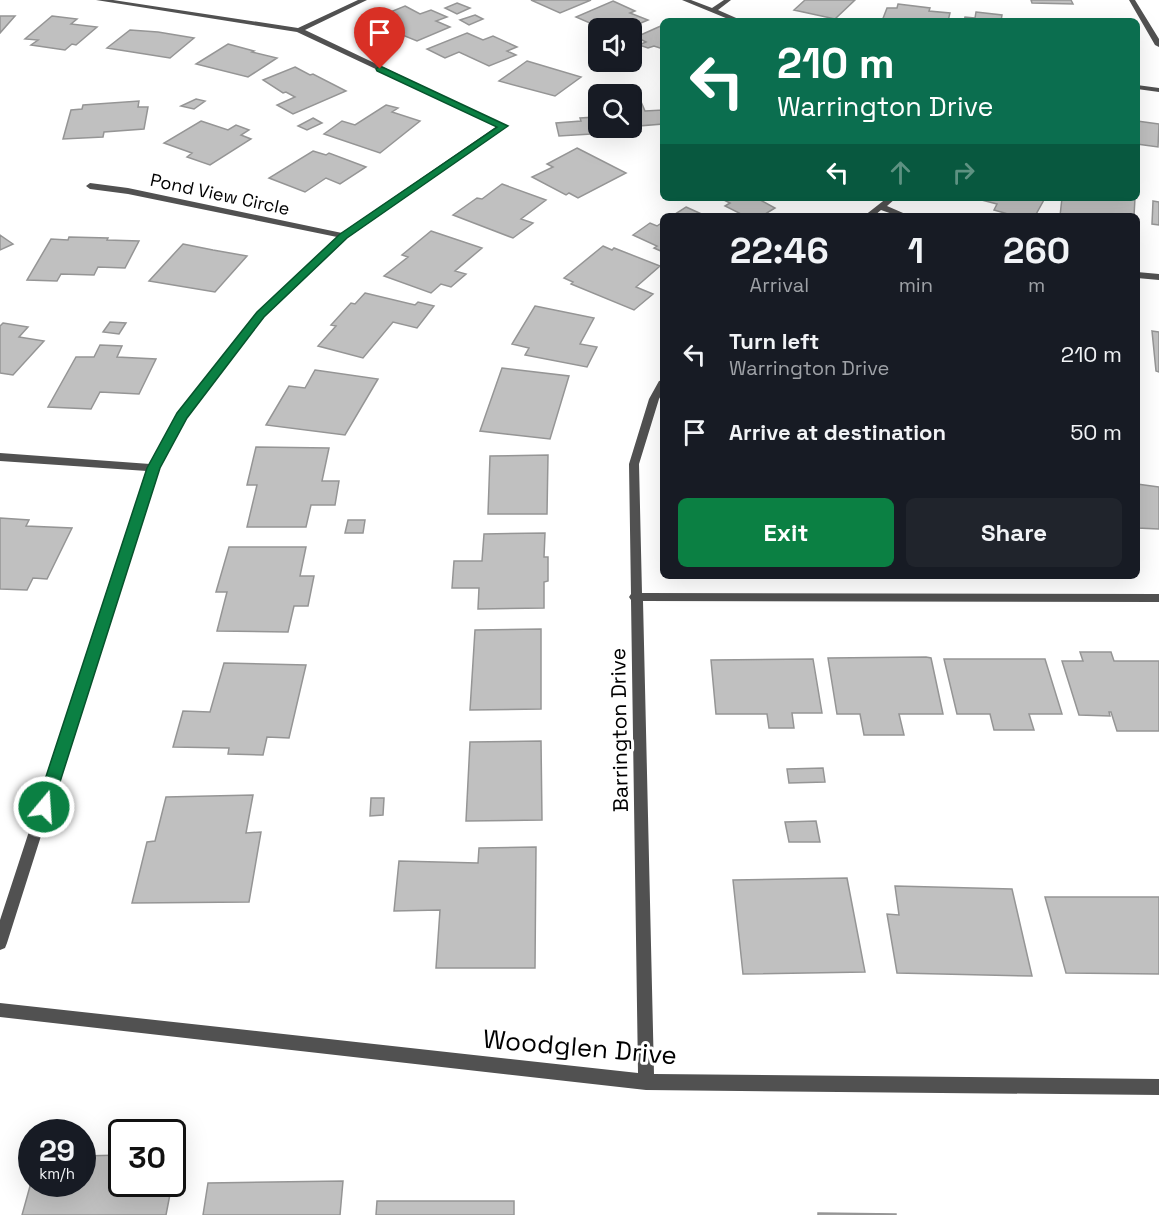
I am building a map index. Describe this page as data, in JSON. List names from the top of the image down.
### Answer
{
  "streets": {
    "street": ["Pond View Circle", "Barrington Drive", "Woodglen Drive"]
  },
  "crossings": [
    ["Barrington Drive", "Woodglen Drive"]
  ],
  "page": {
    "turn": ["210 m", "Warrington Drive"],
    "eta": [
      "22:46",
      "Arrival",
      "1",
      "min",
      "260",
      "m"
    ],
    "list": [
      {
        "name": "Turn left",
        "note": "Warrington Drive",
        "value": "210 m"
      },
      {
        "name": "Arrive at destination",
        "value": "50 m"
      }
    ],
    "buttons": ["Exit", "Share"],
    "speed": "29 km/h",
    "limit": "30"
  }
}
